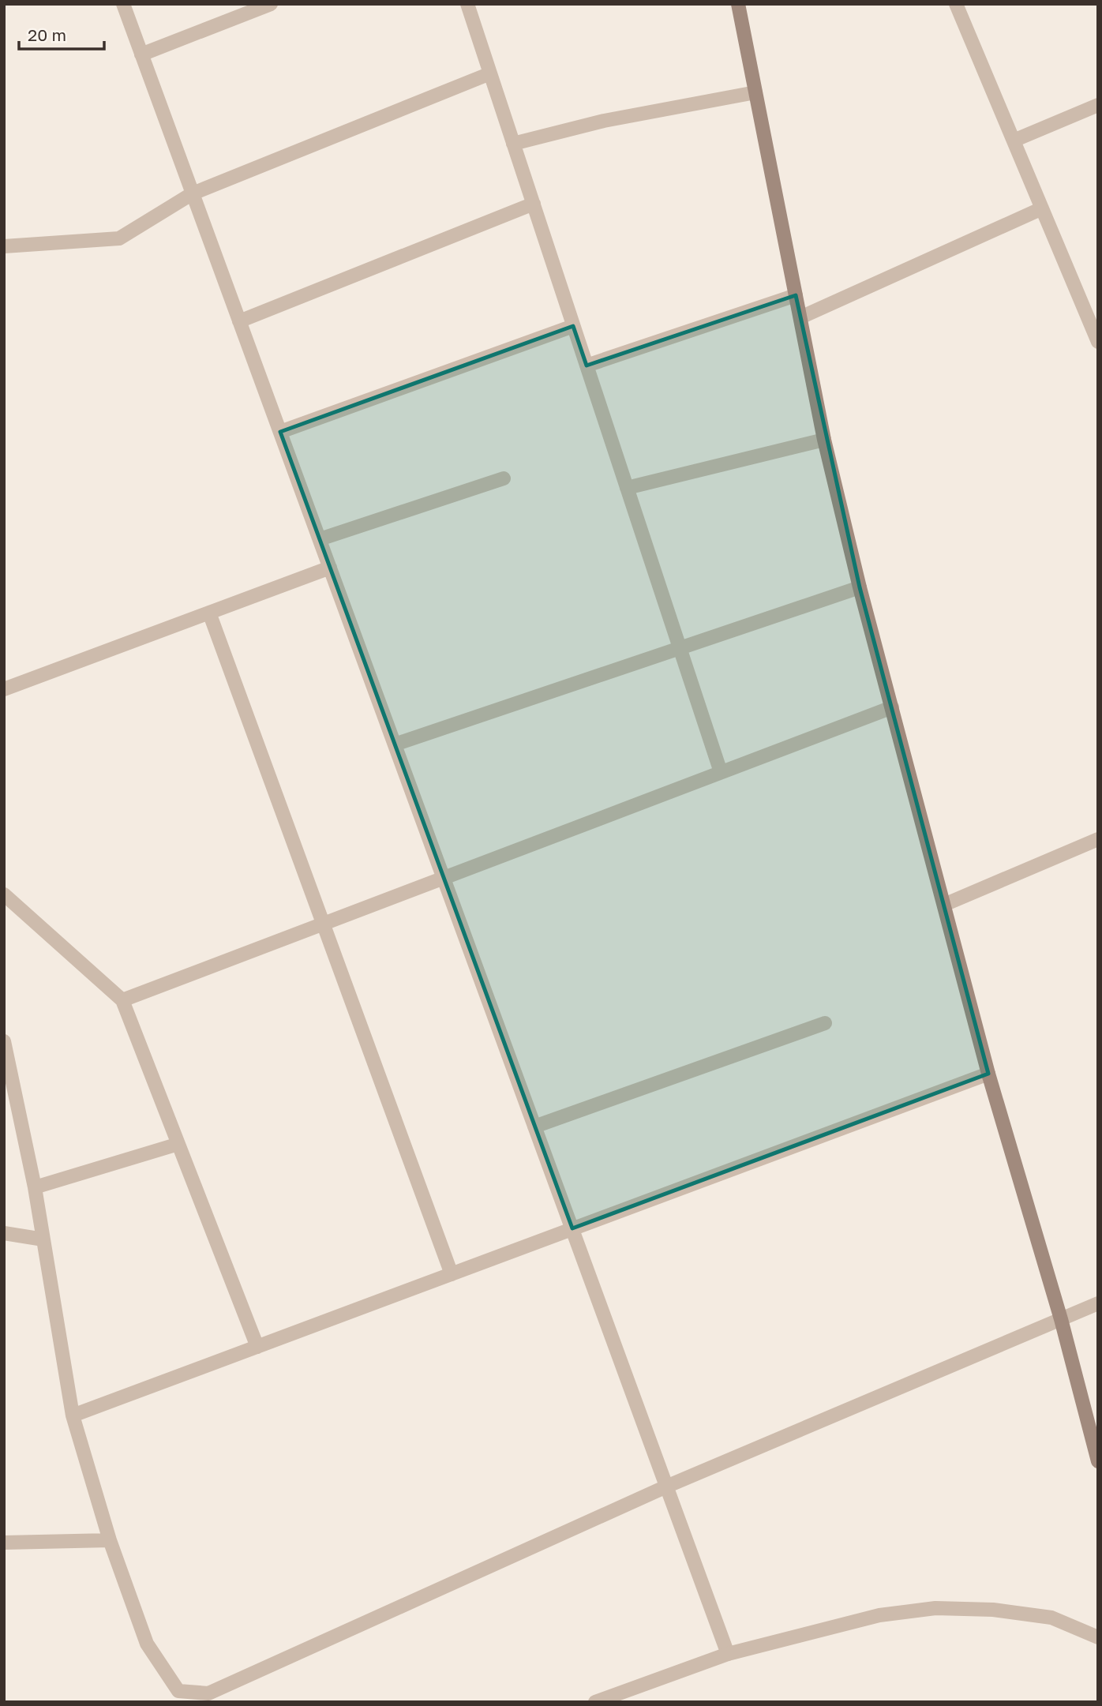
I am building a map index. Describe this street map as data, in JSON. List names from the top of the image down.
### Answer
{
  "scale_bar": "20 m"
}
